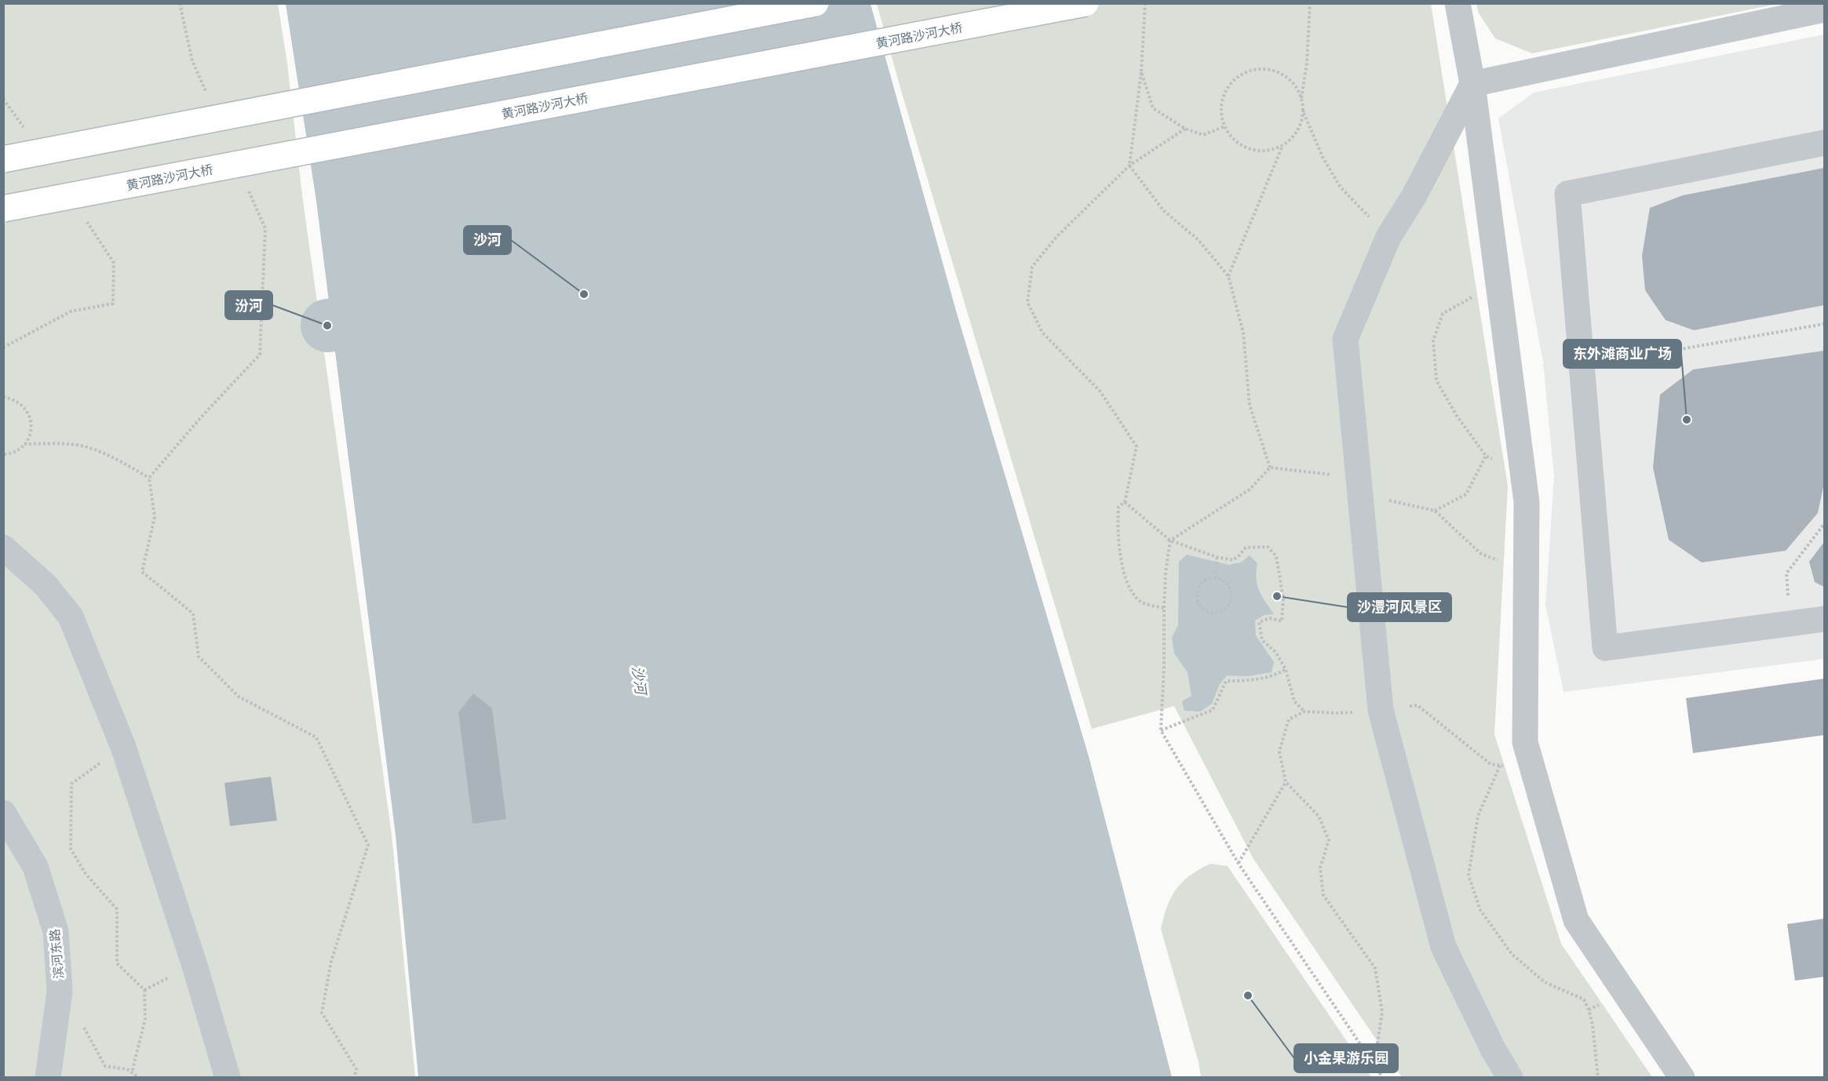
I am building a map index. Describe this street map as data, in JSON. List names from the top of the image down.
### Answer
{
  "streets": {
    "main road": ["黄河路沙河大桥"],
    "street": ["滨河东路"]
  },
  "water": ["沙河"],
  "places": [
    "沙河",
    "汾河",
    "东外滩商业广场",
    "沙澧河风景区",
    "小金果游乐园"
  ]
}
